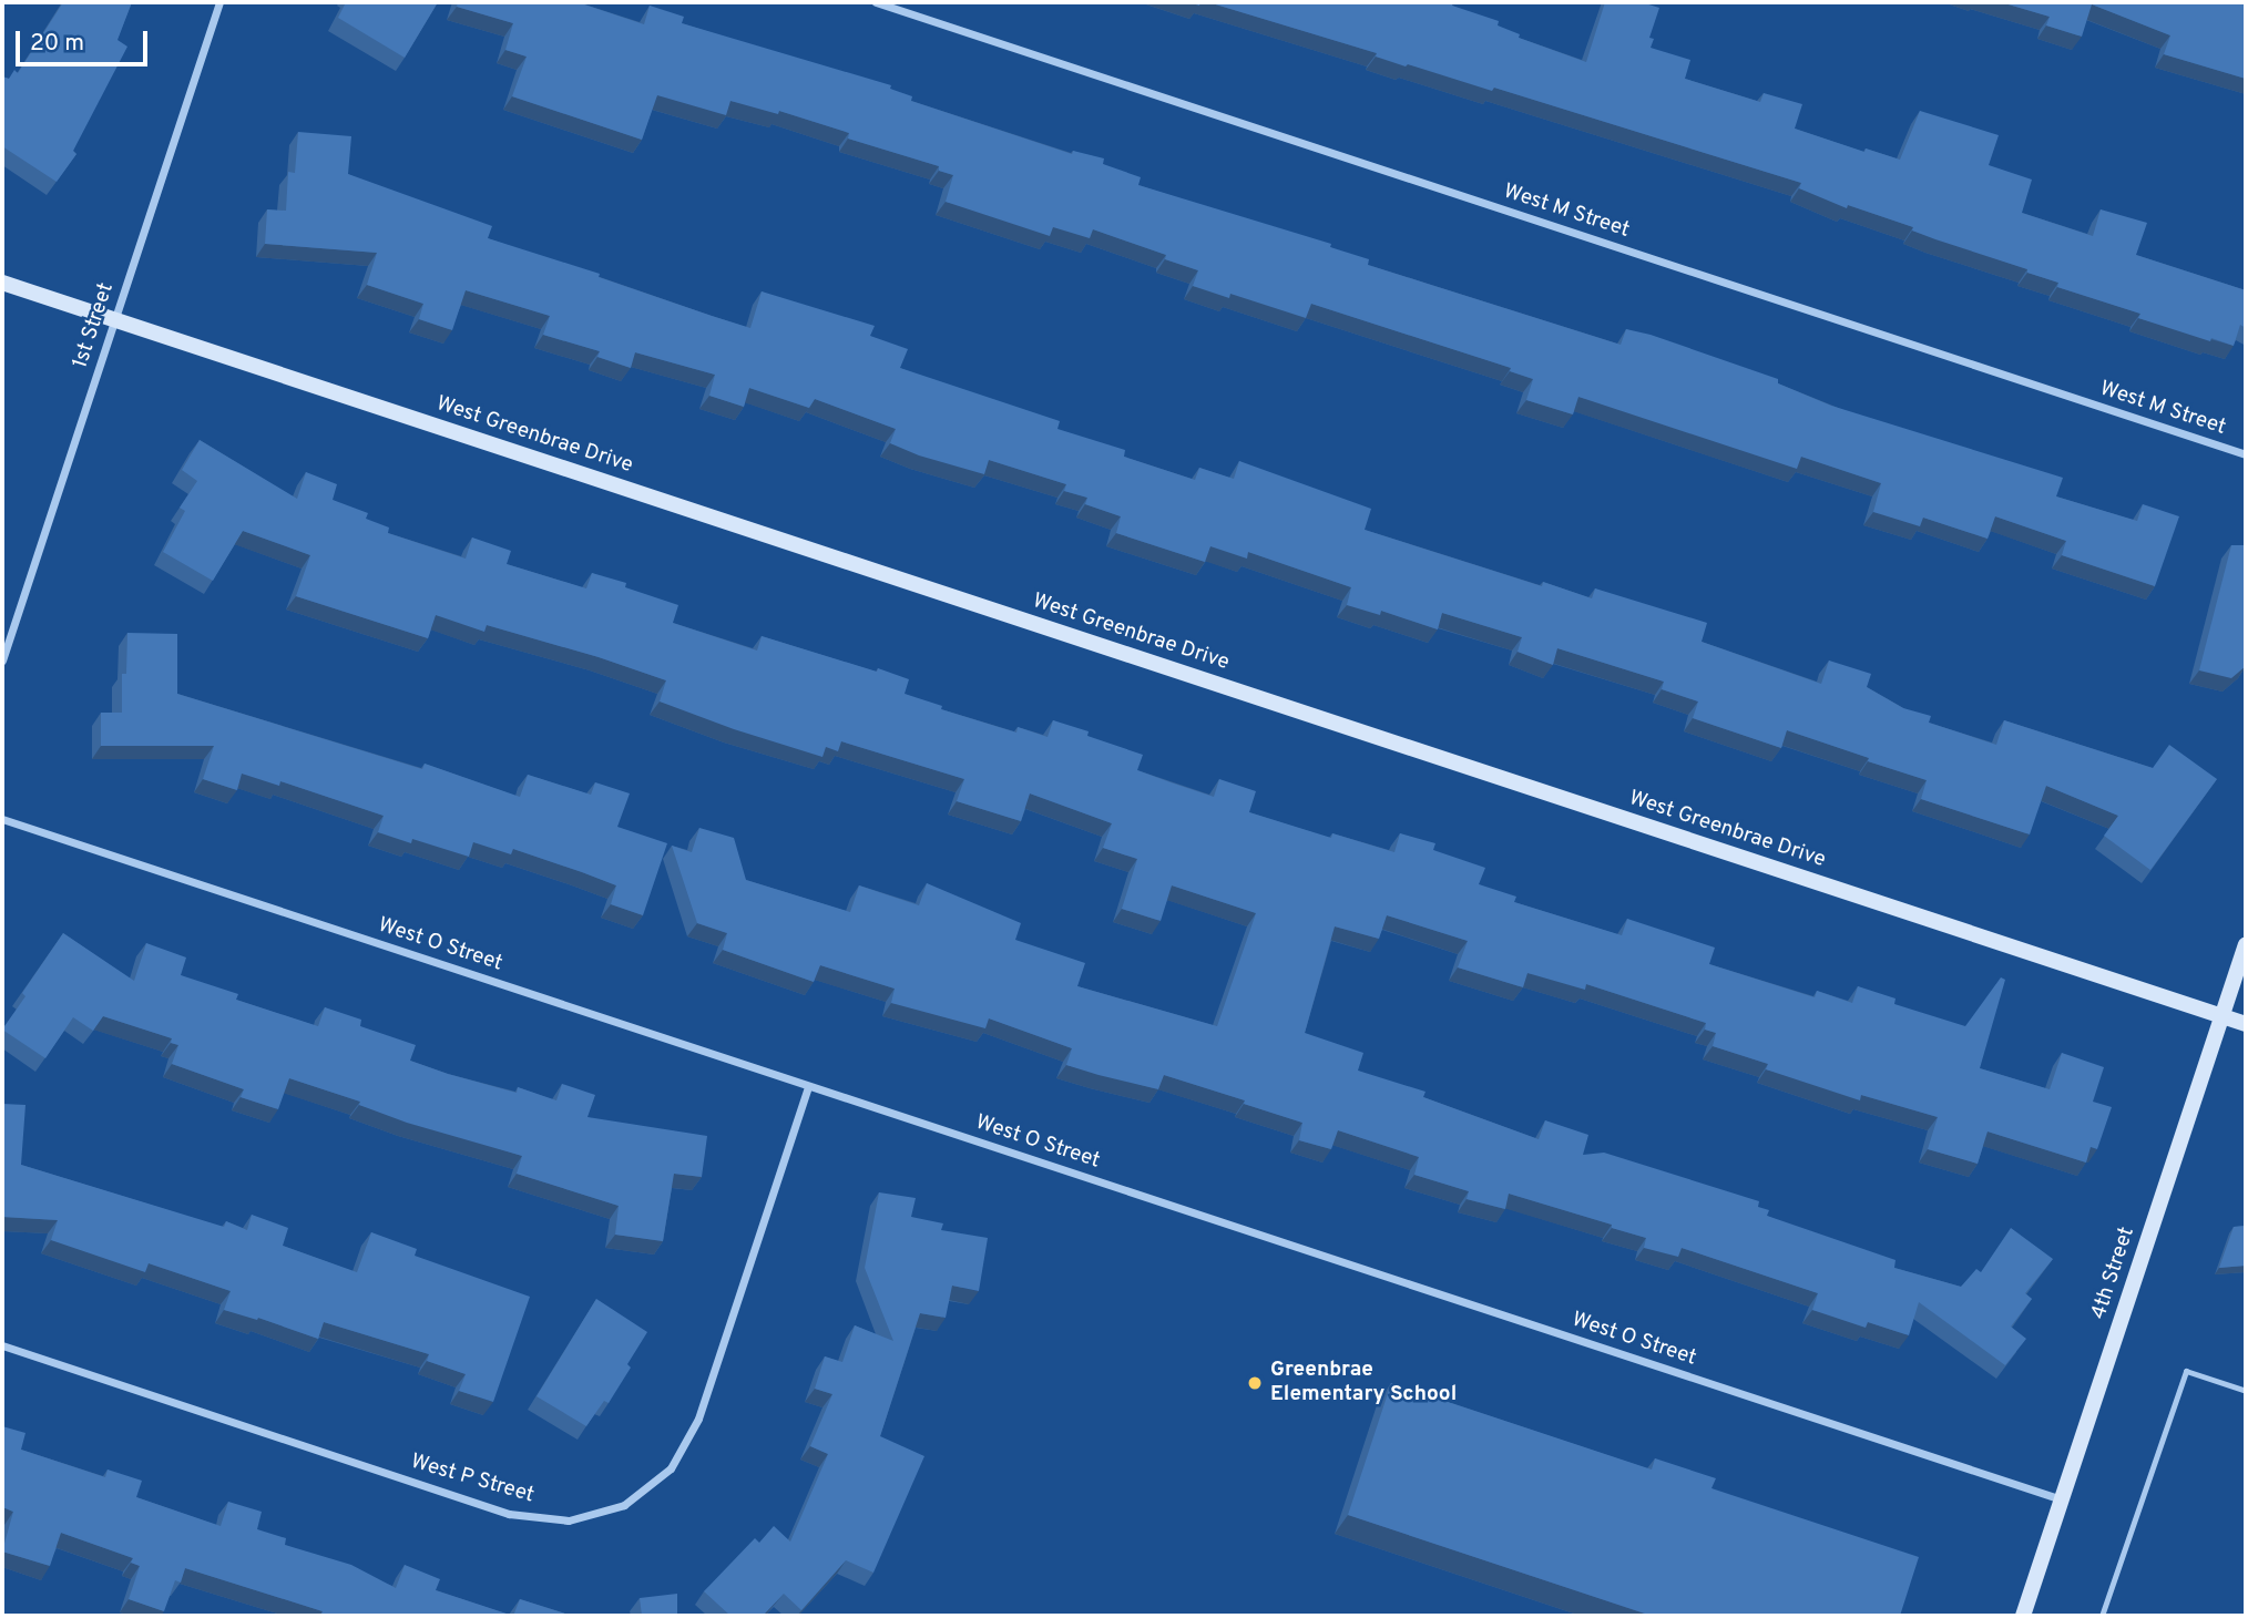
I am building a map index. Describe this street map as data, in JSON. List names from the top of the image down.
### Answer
{
  "streets": {
    "street": [
      "West M Street",
      "1st Street",
      "West Greenbrae Drive",
      "West O Street",
      "4th Street",
      "West P Street"
    ]
  },
  "crossings": [
    ["1st Street", "West Greenbrae Drive"],
    ["West Greenbrae Drive", "4th Street"],
    ["West O Street", "4th Street"],
    ["West O Street", "West P Street"]
  ],
  "places": ["Greenbrae Elementary School"],
  "scale_bar": "20 m"
}
